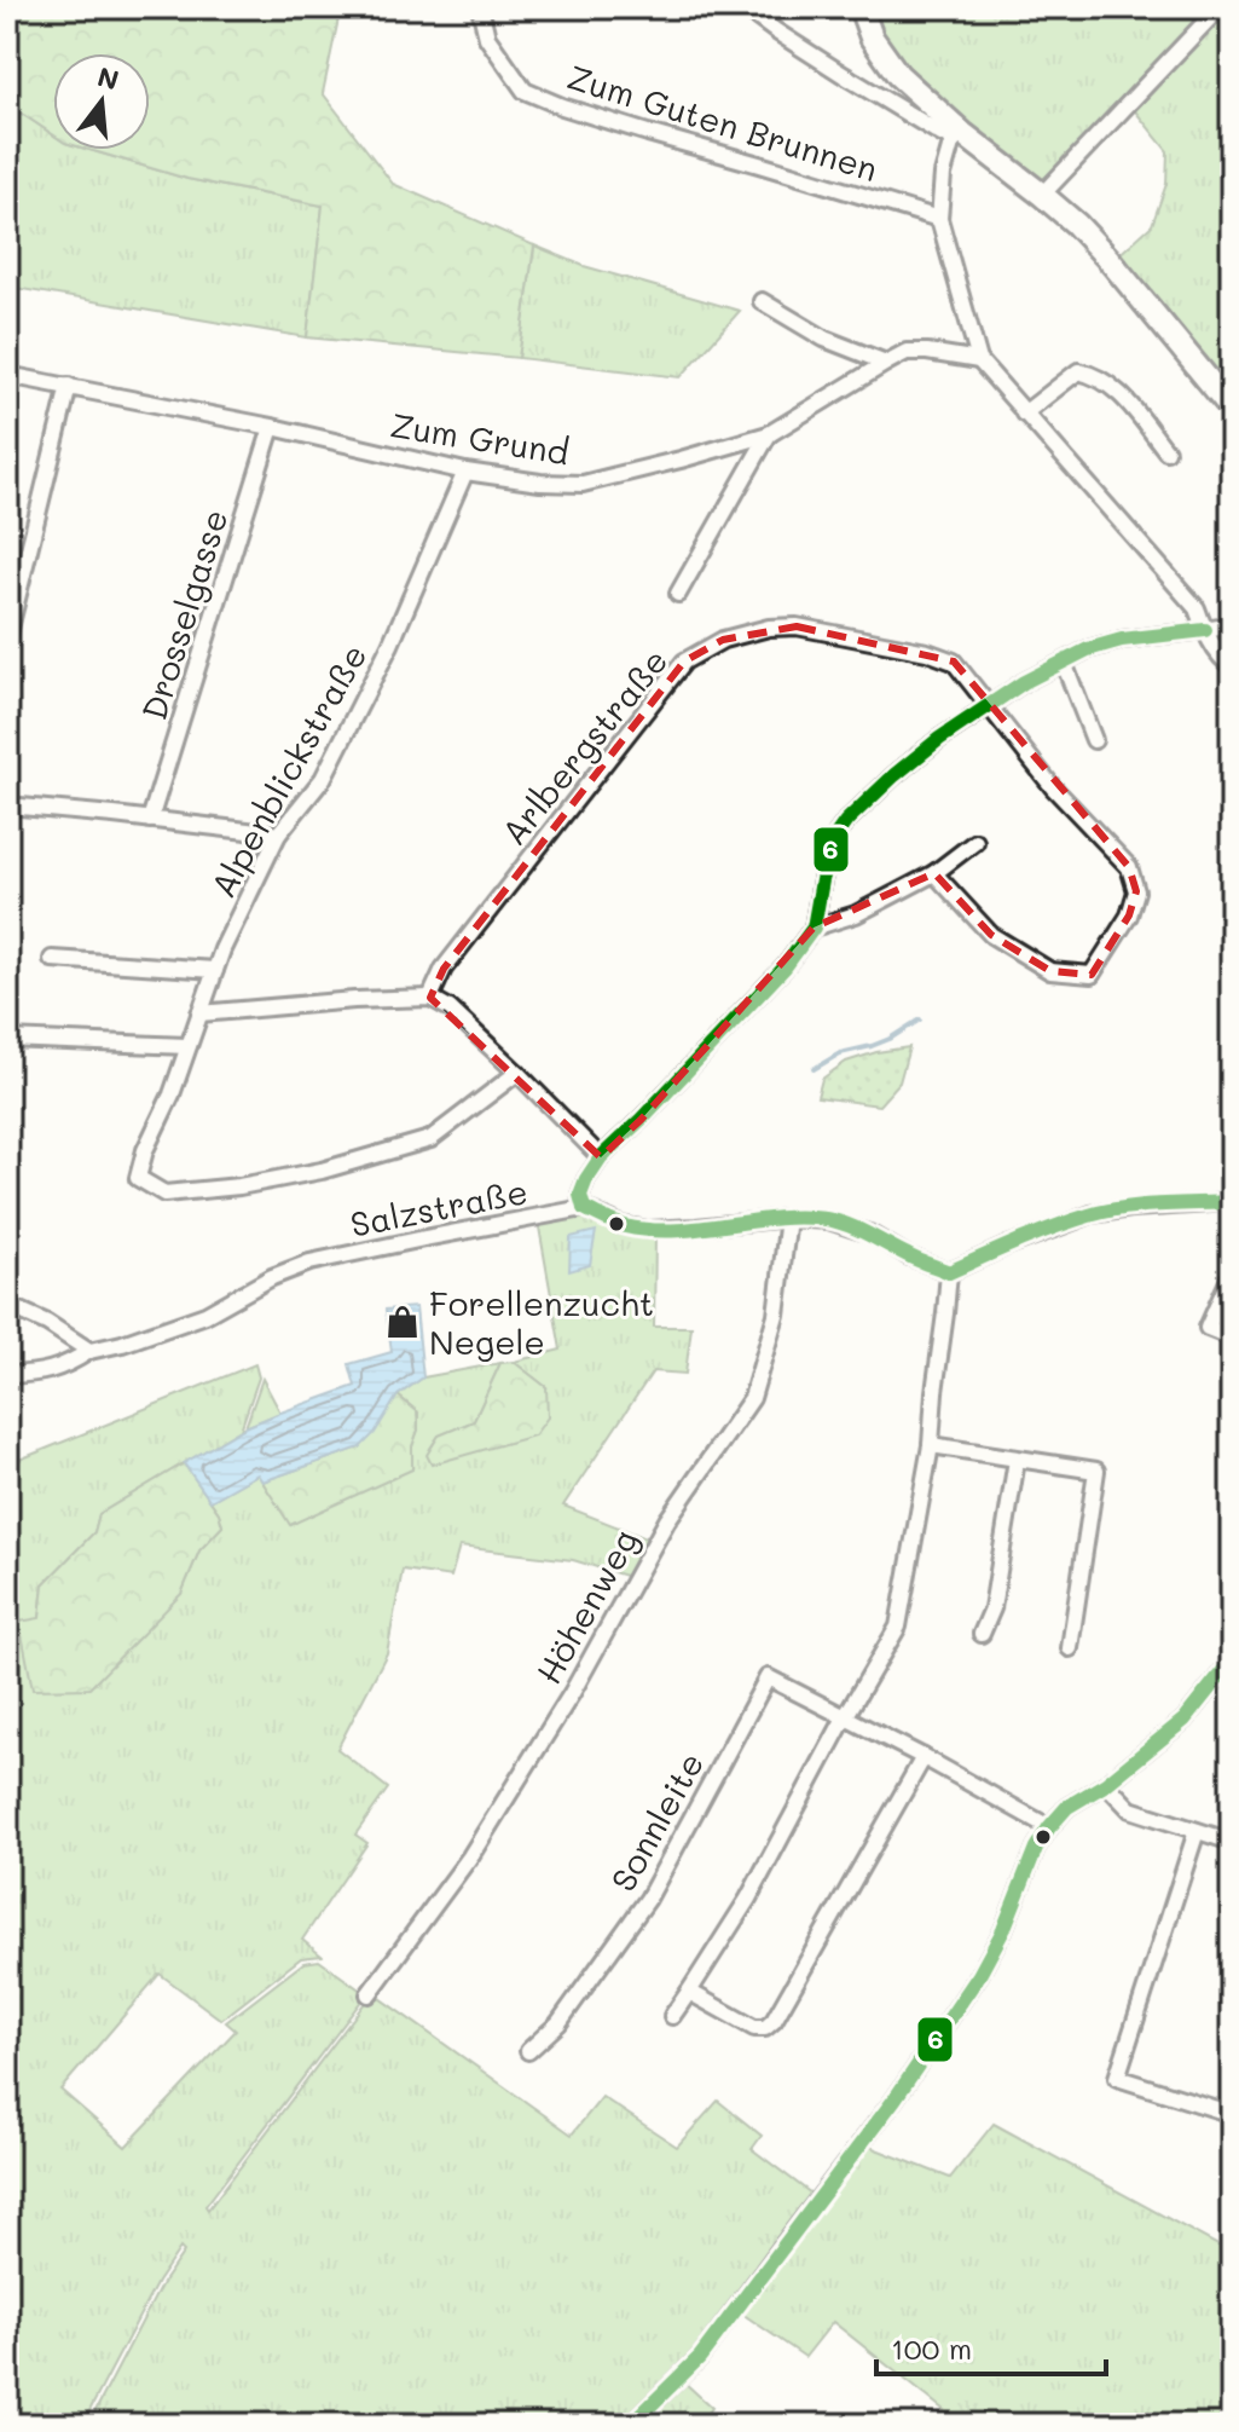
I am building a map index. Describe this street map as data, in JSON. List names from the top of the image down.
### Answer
{
  "streets": {
    "street": [
      "Zum Guten Brunnen",
      "Zum Grund",
      "Drosselgasse",
      "Arlbergstraße",
      "Alpenblickstraße",
      "Salzstraße",
      "Höhenweg",
      "Sonnleite"
    ]
  },
  "crossings": [
    ["Zum Grund", "Drosselgasse"],
    ["Zum Grund", "Alpenblickstraße"]
  ],
  "places": {
    "shop": ["Forellenzucht Negele"]
  },
  "lines": ["transit line 6"],
  "scale_bar": "100 m",
  "north": "top"
}
